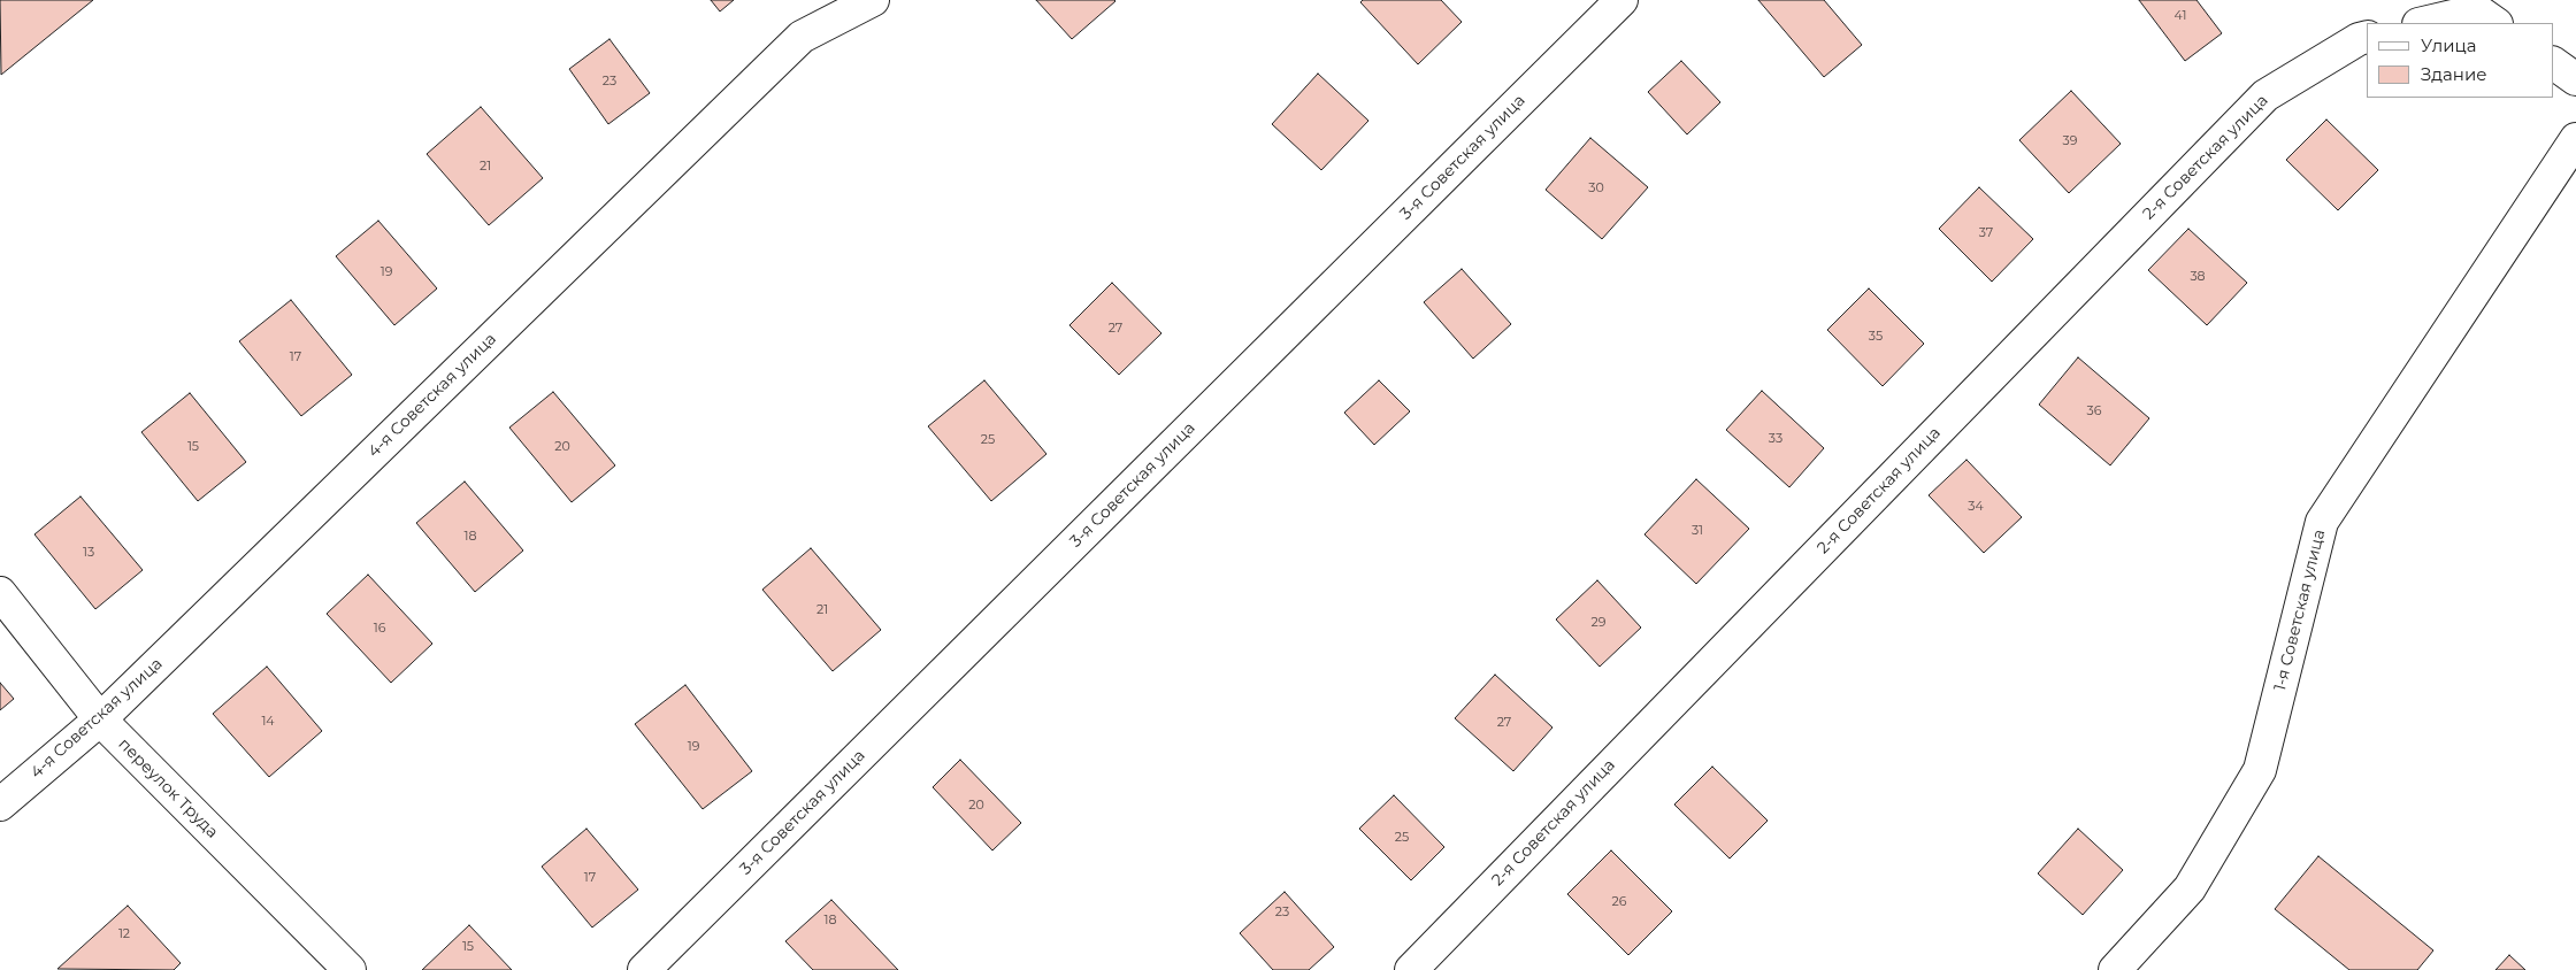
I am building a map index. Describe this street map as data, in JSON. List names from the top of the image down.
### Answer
{
  "streets": {
    "street": [
      "3-я Советская улица",
      "2-я Советская улица",
      "4-я Советская улица",
      "1-я Советская улица",
      "переулок Труда"
    ]
  },
  "crossings": [
    ["4-я Советская улица", "переулок Труда"]
  ],
  "house_numbers": [
    "41",
    "23",
    "39",
    "21",
    "30",
    "37",
    "19",
    "38",
    "27",
    "35",
    "17",
    "36",
    "33",
    "25",
    "15",
    "20",
    "34",
    "31",
    "18",
    "13",
    "21",
    "29",
    "16",
    "14",
    "27",
    "19",
    "20",
    "25",
    "17",
    "26",
    "23",
    "18",
    "12",
    "15"
  ],
  "legend": ["Улица", "Здание"]
}
